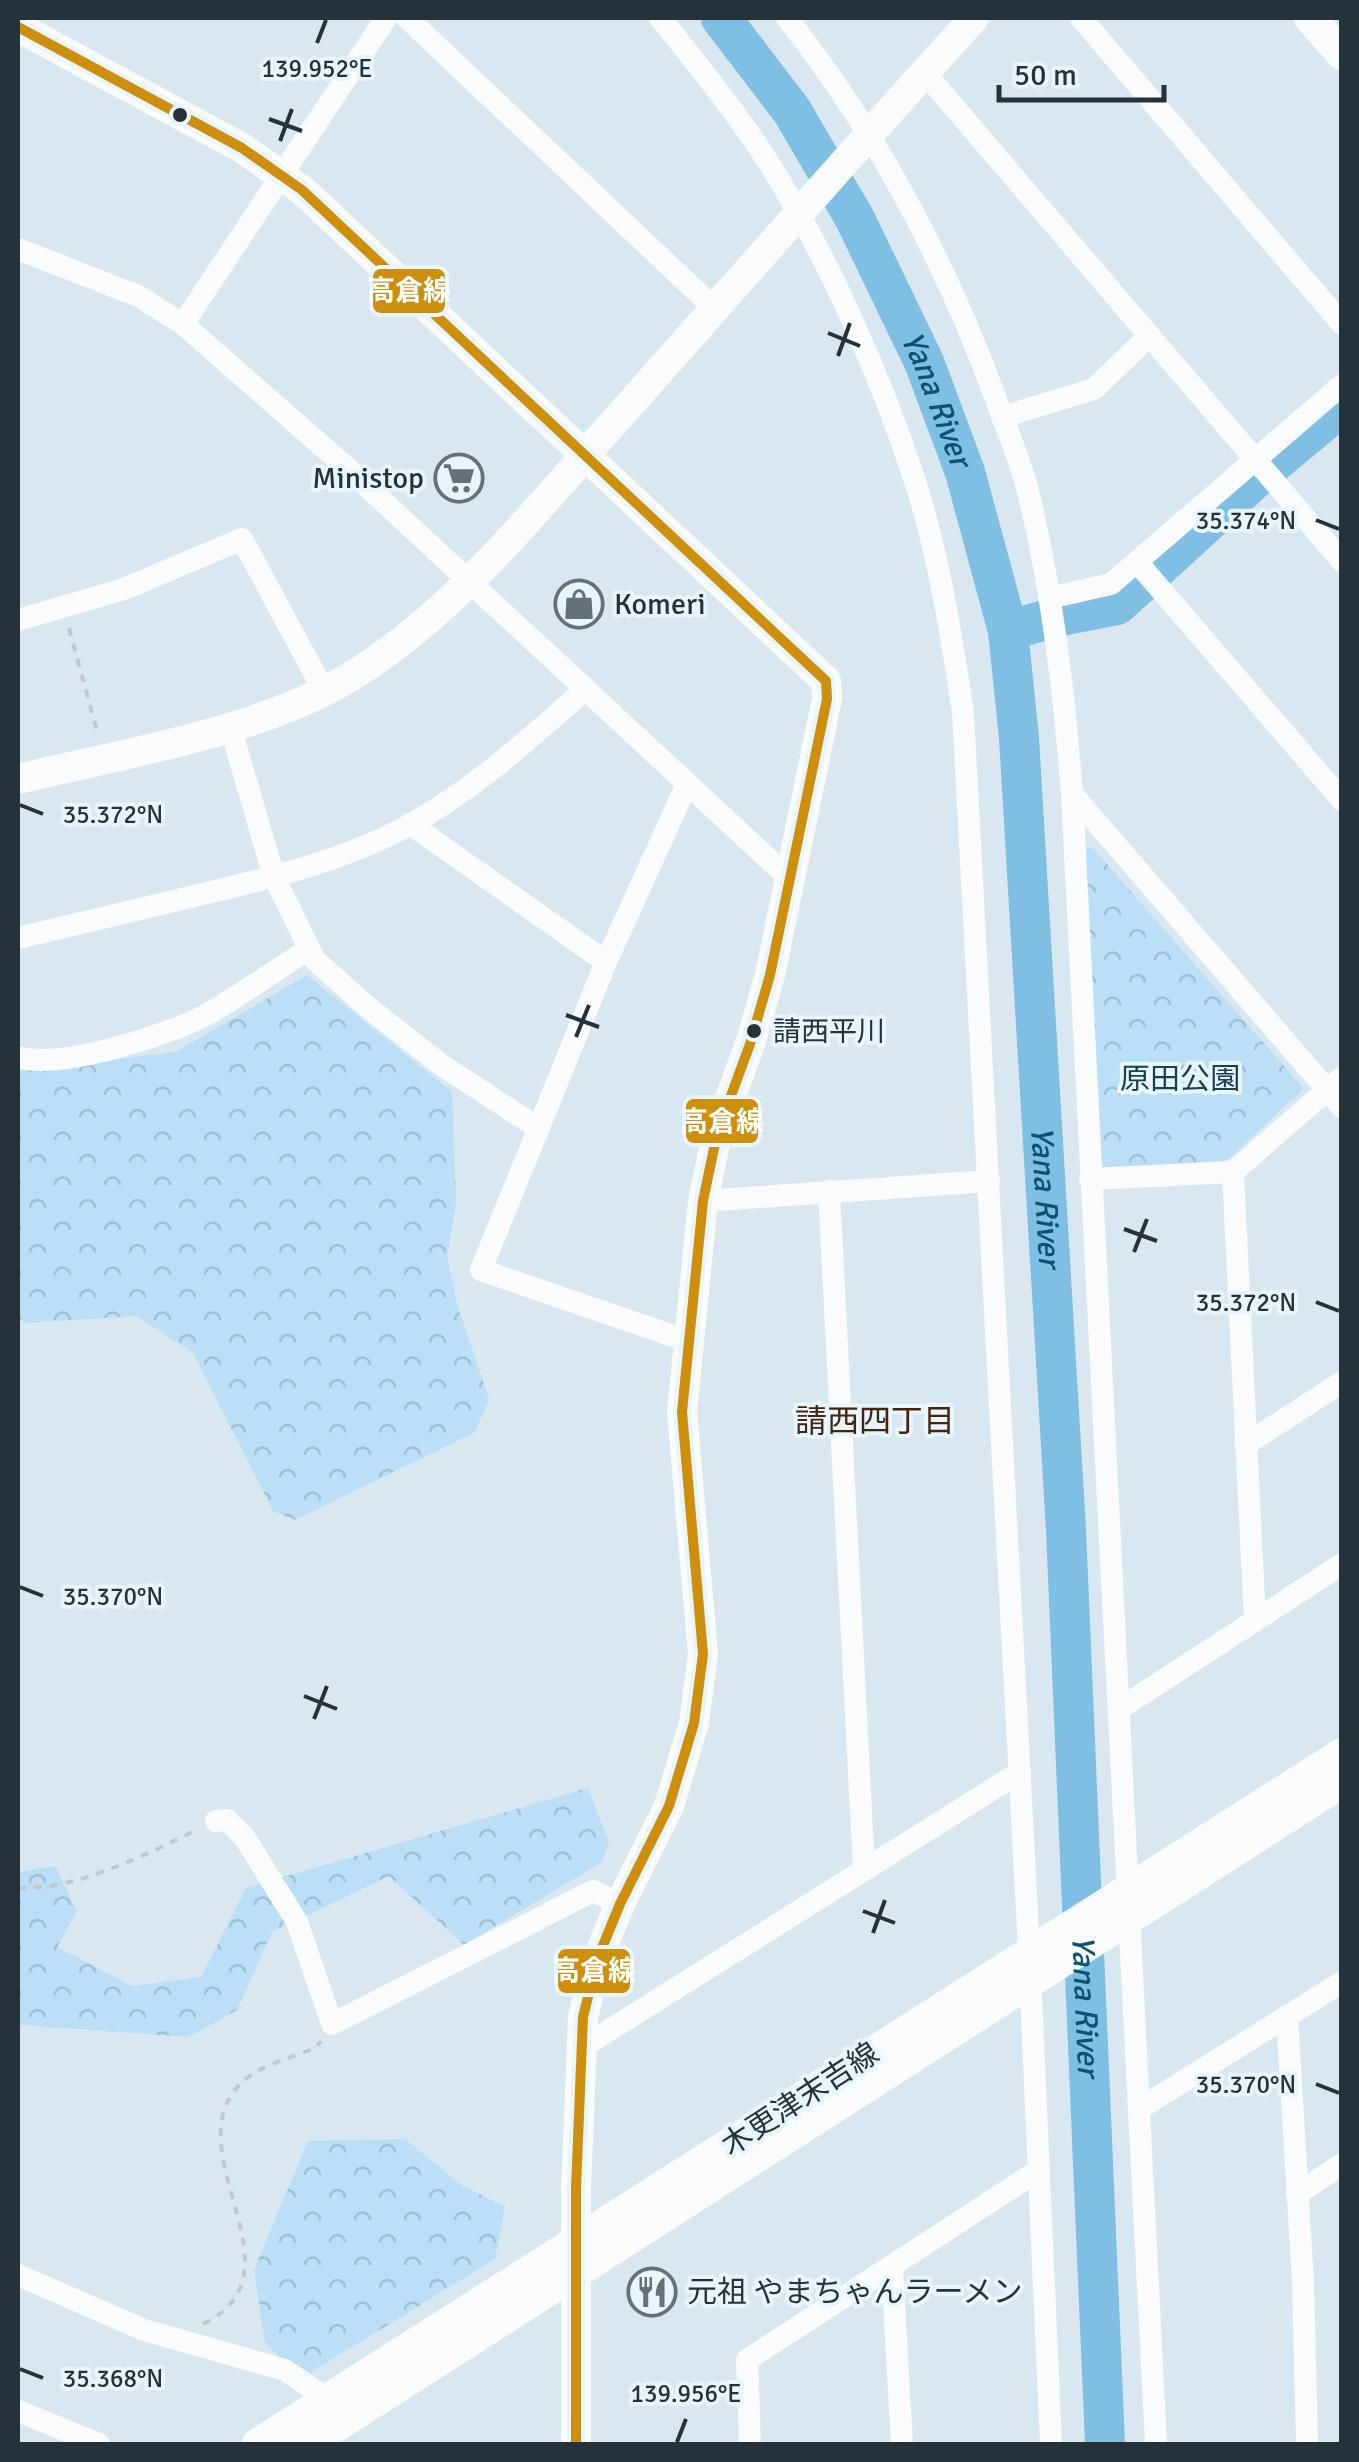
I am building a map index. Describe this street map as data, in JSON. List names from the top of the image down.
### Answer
{
  "streets": {
    "main road": ["木更津末吉線"]
  },
  "districts": ["請西四丁目"],
  "water": ["Yana River"],
  "parks": ["原田公園"],
  "places": {
    "supermarket": ["Ministop"],
    "shop": ["Komeri"],
    "other": ["請西平川"],
    "restaurant": ["元祖 やまちゃんラーメン"]
  },
  "lines": ["transit line 高倉線"],
  "scale_bar": "50 m",
  "coordinates": [
    "139.952°E",
    "35.374°N",
    "35.372°N",
    "35.370°N",
    "35.368°N",
    "139.956°E"
  ]
}
